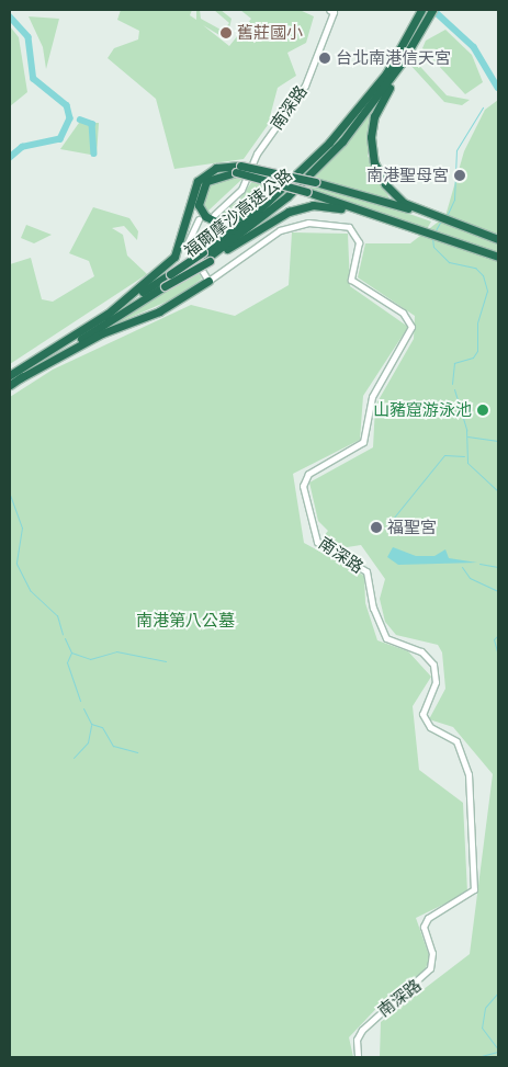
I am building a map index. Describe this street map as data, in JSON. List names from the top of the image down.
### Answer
{
  "streets": {
    "highway": ["福爾摩沙高速公路"],
    "main road": ["南深路"]
  },
  "parks": ["南港第八公墓"],
  "places": [
    "舊莊國小",
    "台北南港信天宮",
    "南港聖母宮",
    "山豬窟游泳池",
    "福聖宮"
  ]
}
